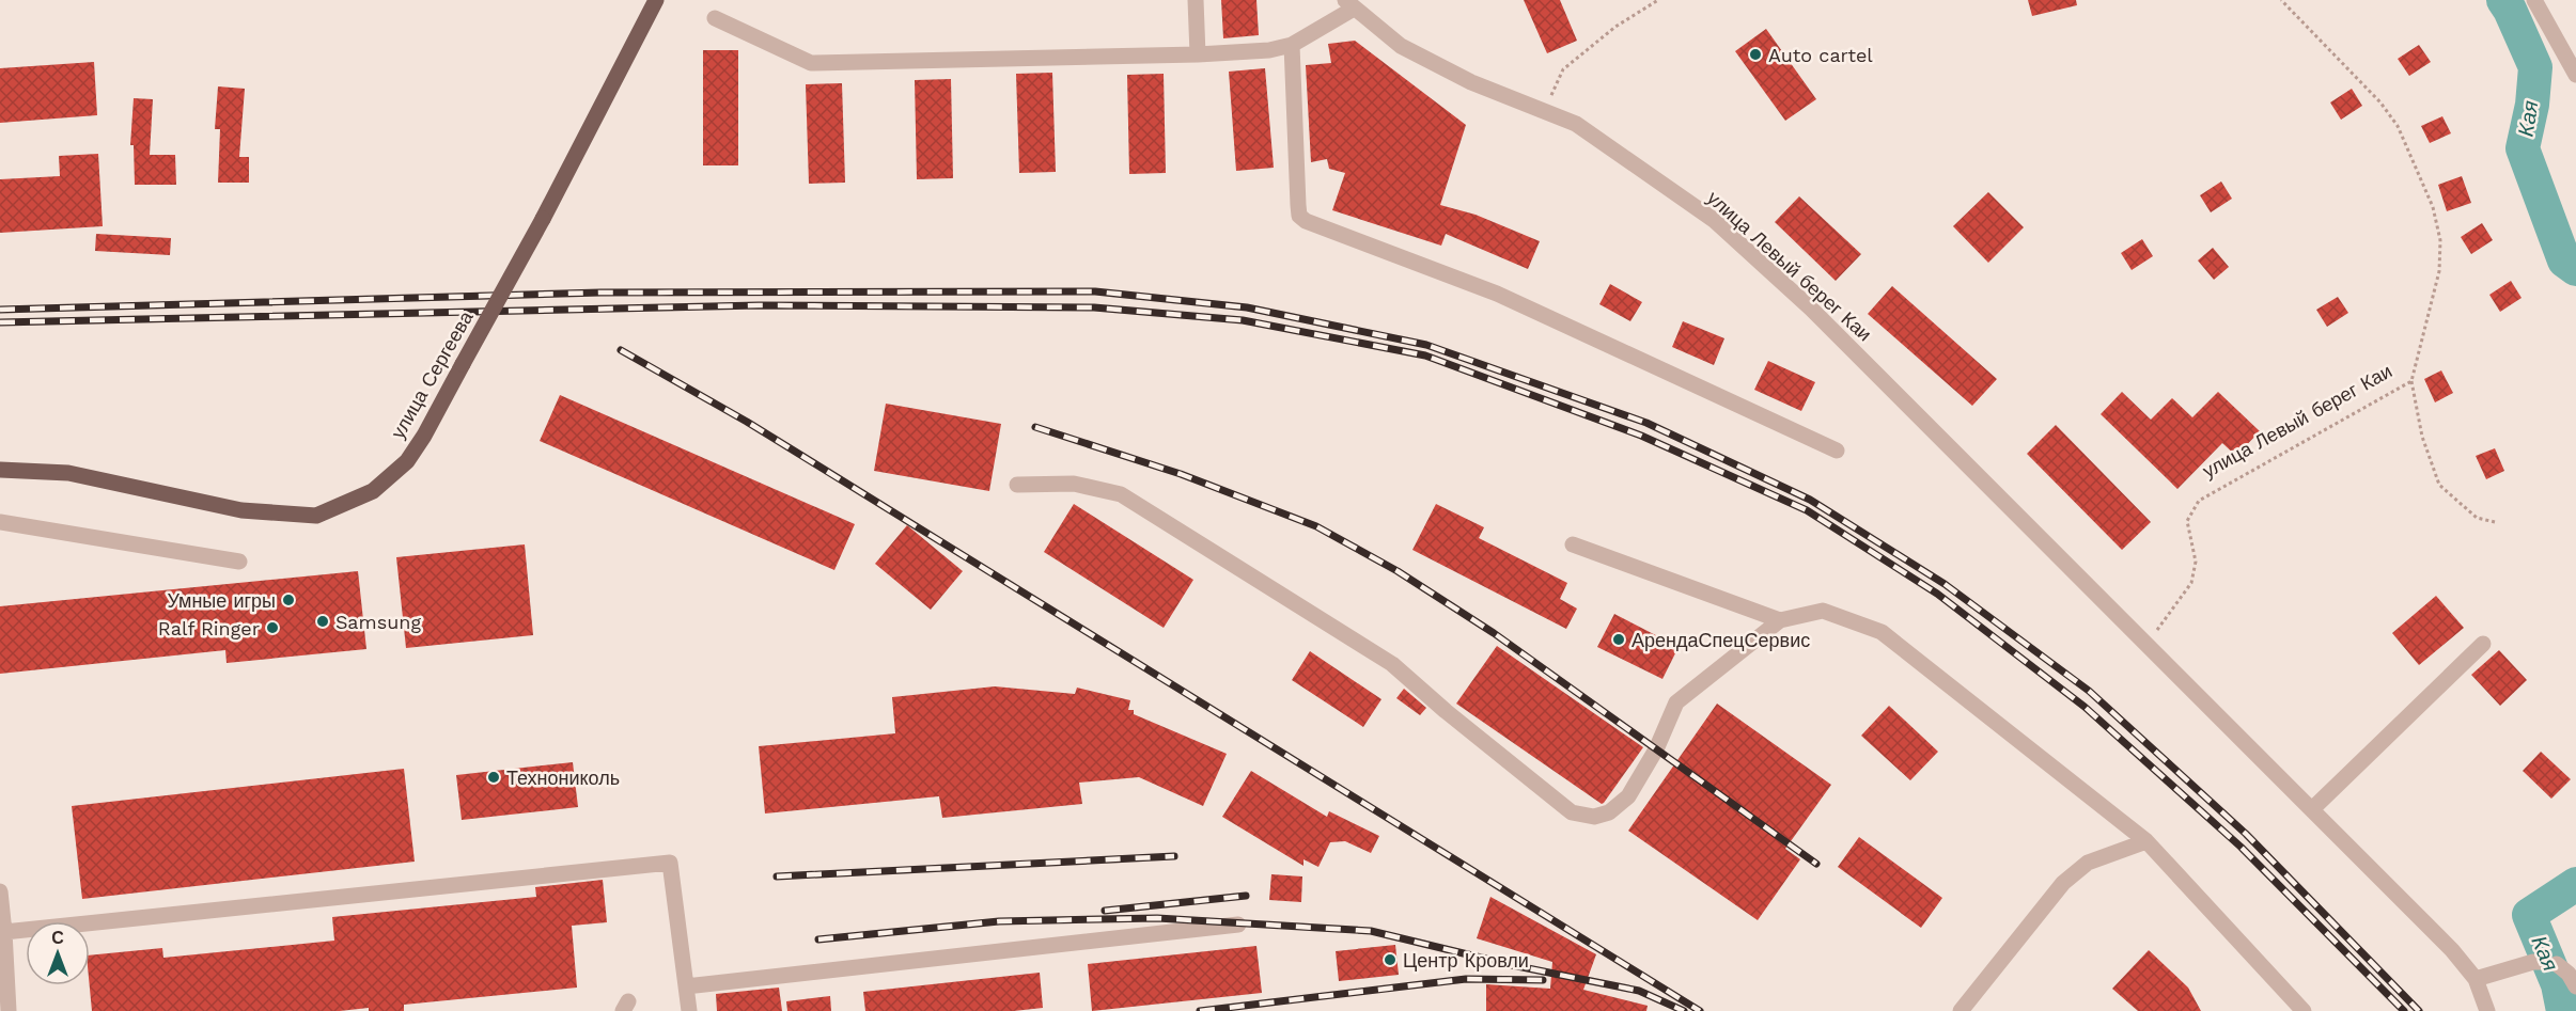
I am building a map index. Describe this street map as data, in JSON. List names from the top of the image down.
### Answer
{
  "streets": {
    "main road": ["улица Сергеева"],
    "street": ["улица Левый берег Каи"]
  },
  "water": ["Кая"],
  "places": [
    "Auto cartel",
    "Умные игры",
    "Samsung",
    "Ralf Ringer",
    "АрендаСпецСервис",
    "Технониколь",
    "Центр Кровли"
  ],
  "north": "top"
}
